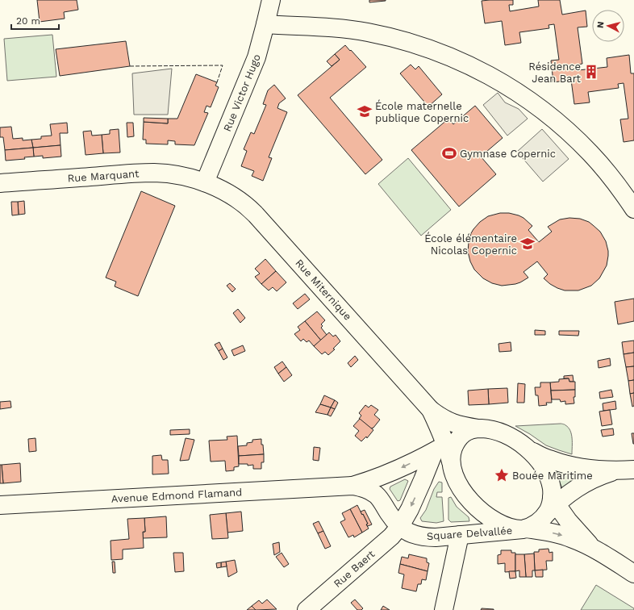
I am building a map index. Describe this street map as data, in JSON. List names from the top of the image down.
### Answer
{
  "streets": {
    "street": [
      "Rue Victor Hugo",
      "Rue Marquant",
      "Rue Miternique",
      "Avenue Edmond Flamand",
      "Square Delvallée",
      "Rue Baert"
    ]
  },
  "crossings": [
    ["Rue Victor Hugo", "Rue Marquant"],
    ["Rue Victor Hugo", "Rue Miternique"],
    ["Rue Marquant", "Rue Miternique"],
    ["Rue Miternique", "Square Delvallée"],
    ["Avenue Edmond Flamand", "Square Delvallée"],
    ["Square Delvallée", "Rue Baert"]
  ],
  "places": {
    "building": ["Résidence Jean Bart"],
    "school or university": ["École maternelle publique Copernic", "École élémentaire Nicolas Copernic"],
    "sports": ["Gymnase Copernic"],
    "place": ["Bouée Maritime"]
  },
  "scale_bar": "20 m",
  "north": "left"
}
